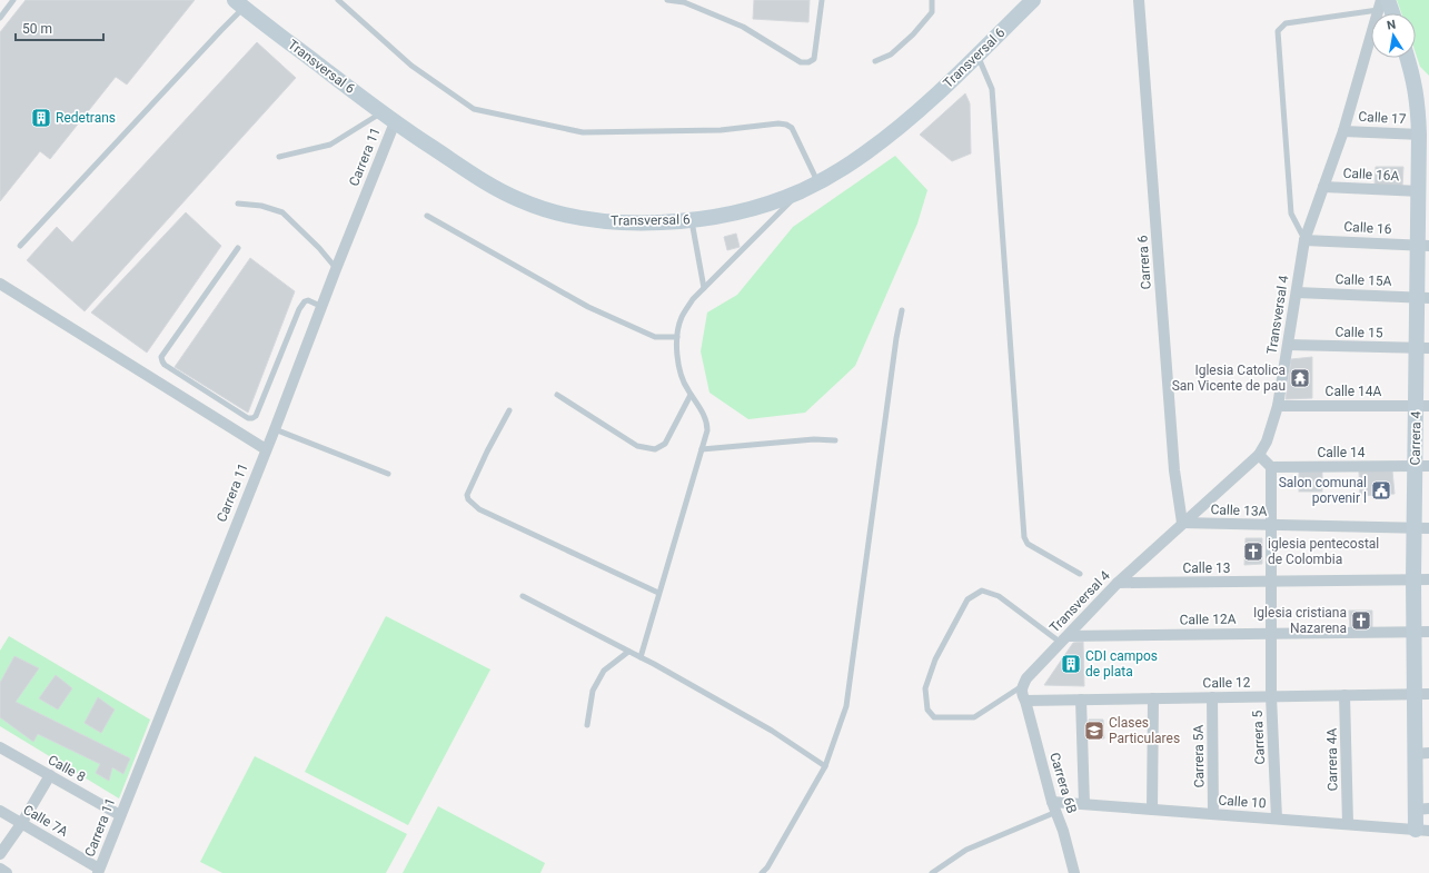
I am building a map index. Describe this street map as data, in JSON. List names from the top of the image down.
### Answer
{
  "streets": {
    "street": [
      "Transversal 6",
      "Calle 17",
      "Carrera 11",
      "Calle 16A",
      "Calle 16",
      "Carrera 6",
      "Calle 15A",
      "Transversal 4",
      "Calle 15",
      "Calle 14A",
      "Carrera 4",
      "Calle 14",
      "Calle 13A",
      "Calle 13",
      "Calle 12A",
      "Calle 12",
      "Carrera 5",
      "Carrera 5A",
      "Carrera 4A",
      "Calle 8",
      "Carrera 6B",
      "Calle 10",
      "Calle 7A"
    ]
  },
  "crossings": [
    ["Transversal 6", "Carrera 11"],
    ["Calle 17", "Transversal 4"],
    ["Calle 17", "Carrera 4"],
    ["Carrera 11", "Calle 8"],
    ["Carrera 11", "Calle 7A"],
    ["Calle 16A", "Transversal 4"],
    ["Calle 16A", "Carrera 4"],
    ["Calle 16", "Transversal 4"],
    ["Calle 16", "Carrera 4"],
    ["Carrera 6", "Transversal 4"],
    ["Carrera 6", "Calle 13A"],
    ["Calle 15A", "Transversal 4"],
    ["Calle 15A", "Carrera 4"],
    ["Transversal 4", "Calle 15"],
    ["Transversal 4", "Calle 14A"],
    ["Transversal 4", "Calle 13A"],
    ["Transversal 4", "Calle 13"],
    ["Transversal 4", "Calle 12A"],
    ["Calle 15", "Carrera 4"],
    ["Calle 14A", "Carrera 4"],
    ["Carrera 4", "Calle 14"],
    ["Carrera 4", "Calle 13A"],
    ["Carrera 4", "Calle 13"],
    ["Carrera 4", "Calle 12A"],
    ["Carrera 4", "Calle 12"],
    ["Carrera 4", "Calle 10"],
    ["Calle 14", "Carrera 5"],
    ["Calle 13A", "Carrera 5"],
    ["Calle 13", "Carrera 5"],
    ["Calle 12A", "Carrera 5"],
    ["Calle 12", "Carrera 5"],
    ["Calle 12", "Carrera 5A"],
    ["Calle 12", "Carrera 4A"],
    ["Calle 12", "Carrera 6B"],
    ["Carrera 5", "Calle 10"],
    ["Carrera 5A", "Calle 10"],
    ["Carrera 4A", "Calle 10"],
    ["Carrera 6B", "Calle 10"]
  ],
  "places": {
    "building": ["Redetrans", "CDI campos de plata"],
    "temple": ["Iglesia Catolica San Vicente de pau"],
    "public building": ["Salon comunal porvenir l"],
    "church": ["iglesia pentecostal de Colombia", "Iglesia cristiana Nazarena"],
    "school or university": ["Clases Particulares"]
  },
  "scale_bar": "50 m",
  "north": "top"
}
